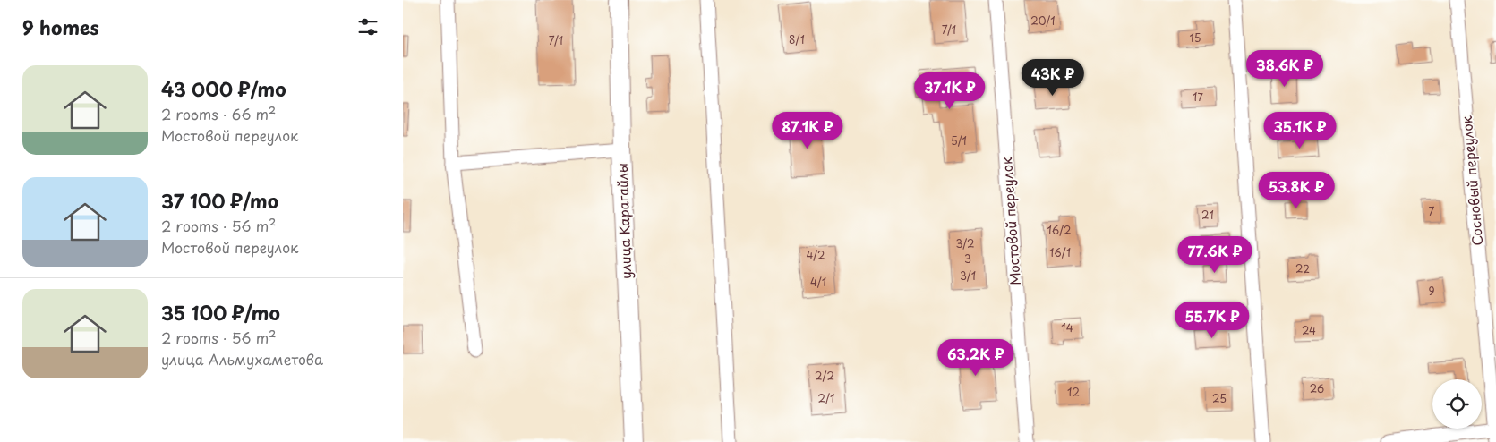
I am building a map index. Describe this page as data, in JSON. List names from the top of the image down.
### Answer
{
  "streets": {
    "street": ["Сосновый переулок", "улица Карагайлы", "Мостовой переулок"]
  },
  "house_numbers": [
    "20/1",
    "7/1",
    "15",
    "8/1",
    "7/1",
    "17",
    "5/1",
    "7",
    "21",
    "16/2",
    "3/2",
    "16/1",
    "4/2",
    "3",
    "22",
    "3/1",
    "4/1",
    "9",
    "14",
    "24",
    "2/2",
    "26",
    "12",
    "2/1",
    "25"
  ],
  "page": {
    "heading": "9 homes",
    "price": [
      "38.6K ₽",
      "43K ₽",
      "37.1K ₽",
      "87.1K ₽",
      "35.1K ₽",
      "53.8K ₽",
      "77.6K ₽",
      "55.7K ₽",
      "63.2K ₽"
    ],
    "list": [
      {
        "name": "43 000 ₽/mo",
        "note": "2 rooms · 66 m² · Мостовой переулок"
      },
      {
        "name": "37 100 ₽/mo",
        "note": "2 rooms · 56 m² · Мостовой переулок"
      },
      {
        "name": "35 100 ₽/mo",
        "note": "2 rooms · 56 m² · улица Альмухаметова"
      }
    ]
  }
}
